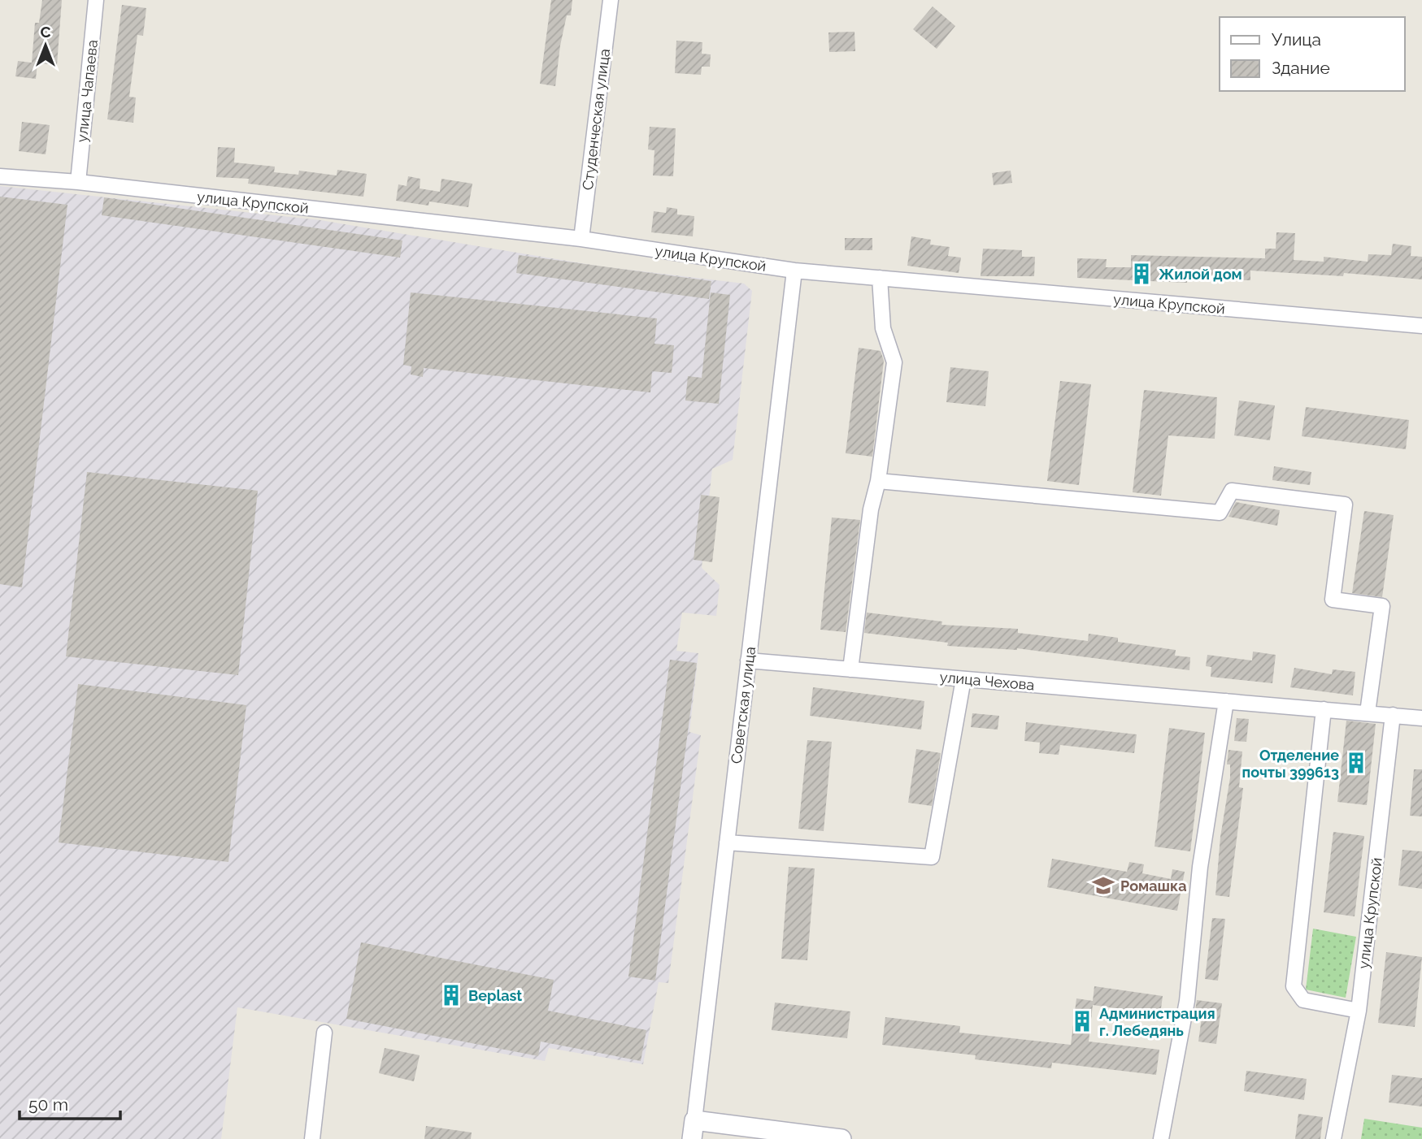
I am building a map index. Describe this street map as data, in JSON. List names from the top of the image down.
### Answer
{
  "streets": {
    "street": [
      "улица Чапаева",
      "Студенческая улица",
      "улица Крупской",
      "улица Чехова",
      "Советская улица"
    ]
  },
  "crossings": [
    ["улица Чапаева", "улица Крупской"],
    ["Студенческая улица", "улица Крупской"],
    ["улица Крупской", "улица Чехова"],
    ["улица Крупской", "Советская улица"],
    ["улица Чехова", "Советская улица"]
  ],
  "places": {
    "building": [
      "Жилой дом",
      "Отделение почты 399613",
      "Beplast",
      "Администрация г. Лебедянь"
    ],
    "school or university": ["Ромашка"]
  },
  "legend": ["Улица", "Здание"],
  "scale_bar": "50 m",
  "north": "top"
}
